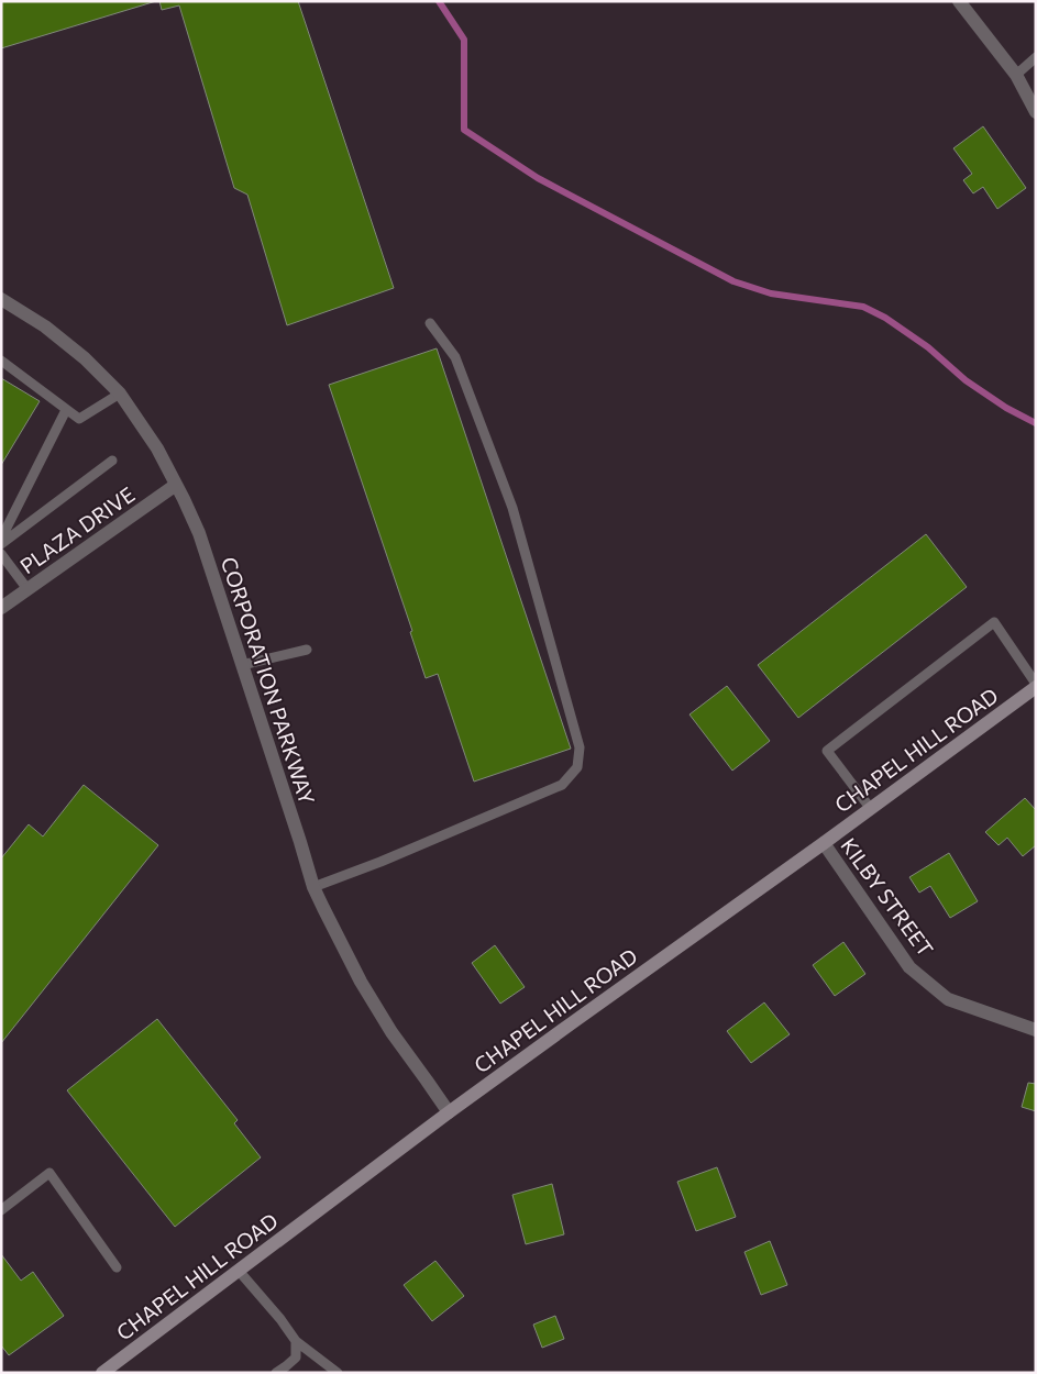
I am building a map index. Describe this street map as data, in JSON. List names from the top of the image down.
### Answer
{
  "streets": {
    "main road": ["CHAPEL HILL ROAD"],
    "street": ["PLAZA DRIVE", "CORPORATION PARKWAY", "KILBY STREET"]
  },
  "crossings": [
    ["PLAZA DRIVE", "CORPORATION PARKWAY"],
    ["CORPORATION PARKWAY", "CHAPEL HILL ROAD"],
    ["CHAPEL HILL ROAD", "KILBY STREET"]
  ]
}
